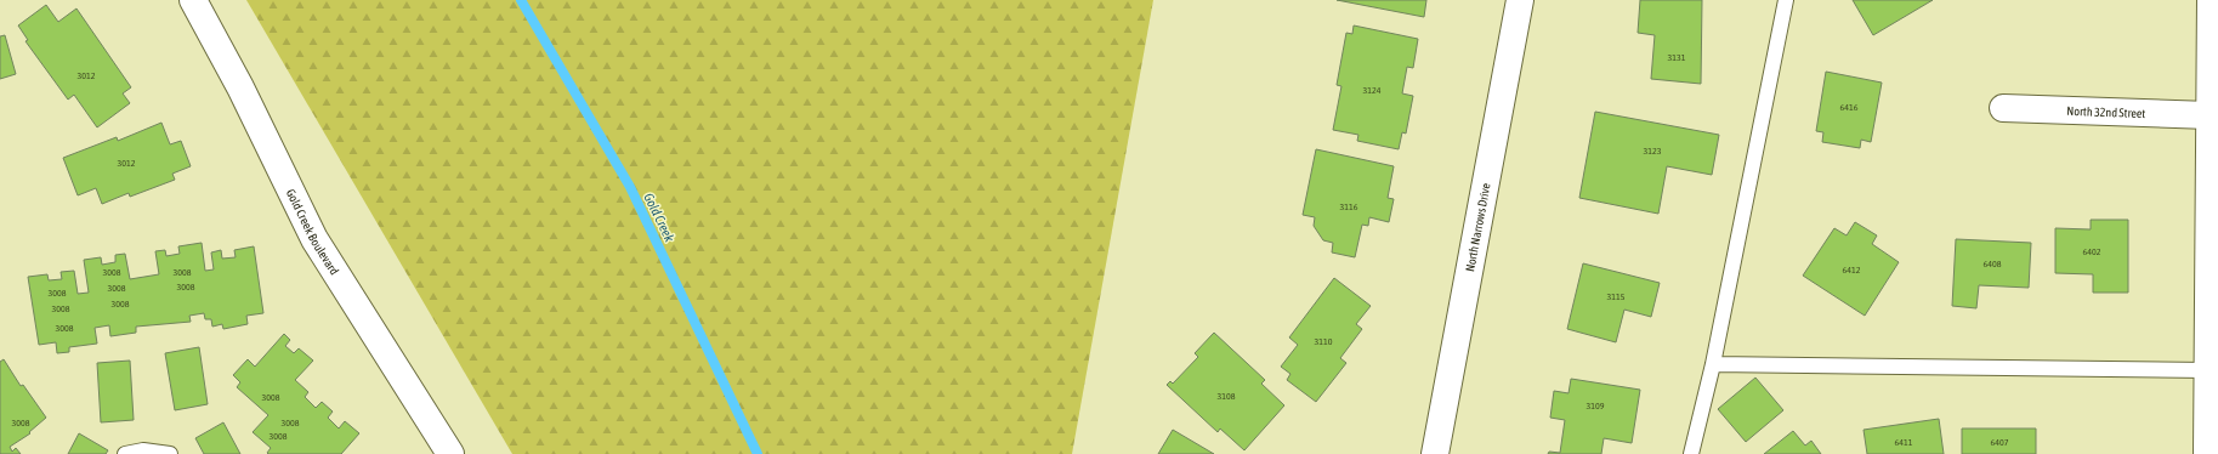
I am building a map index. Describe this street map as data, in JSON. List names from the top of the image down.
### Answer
{
  "streets": {
    "street": ["North 32nd Street", "North Narrows Drive", "Gold Creek Boulevard"]
  },
  "water": ["Gold Creek"],
  "house_numbers": [
    "3131",
    "3012",
    "3124",
    "6416",
    "3123",
    "3012",
    "3116",
    "6402",
    "6408",
    "6412",
    "3008",
    "3008",
    "3008",
    "3008",
    "3008",
    "3115",
    "3008",
    "3008",
    "3008",
    "3110",
    "3108",
    "3008",
    "3109",
    "3008",
    "3008",
    "3008",
    "6411",
    "6407"
  ]
}
